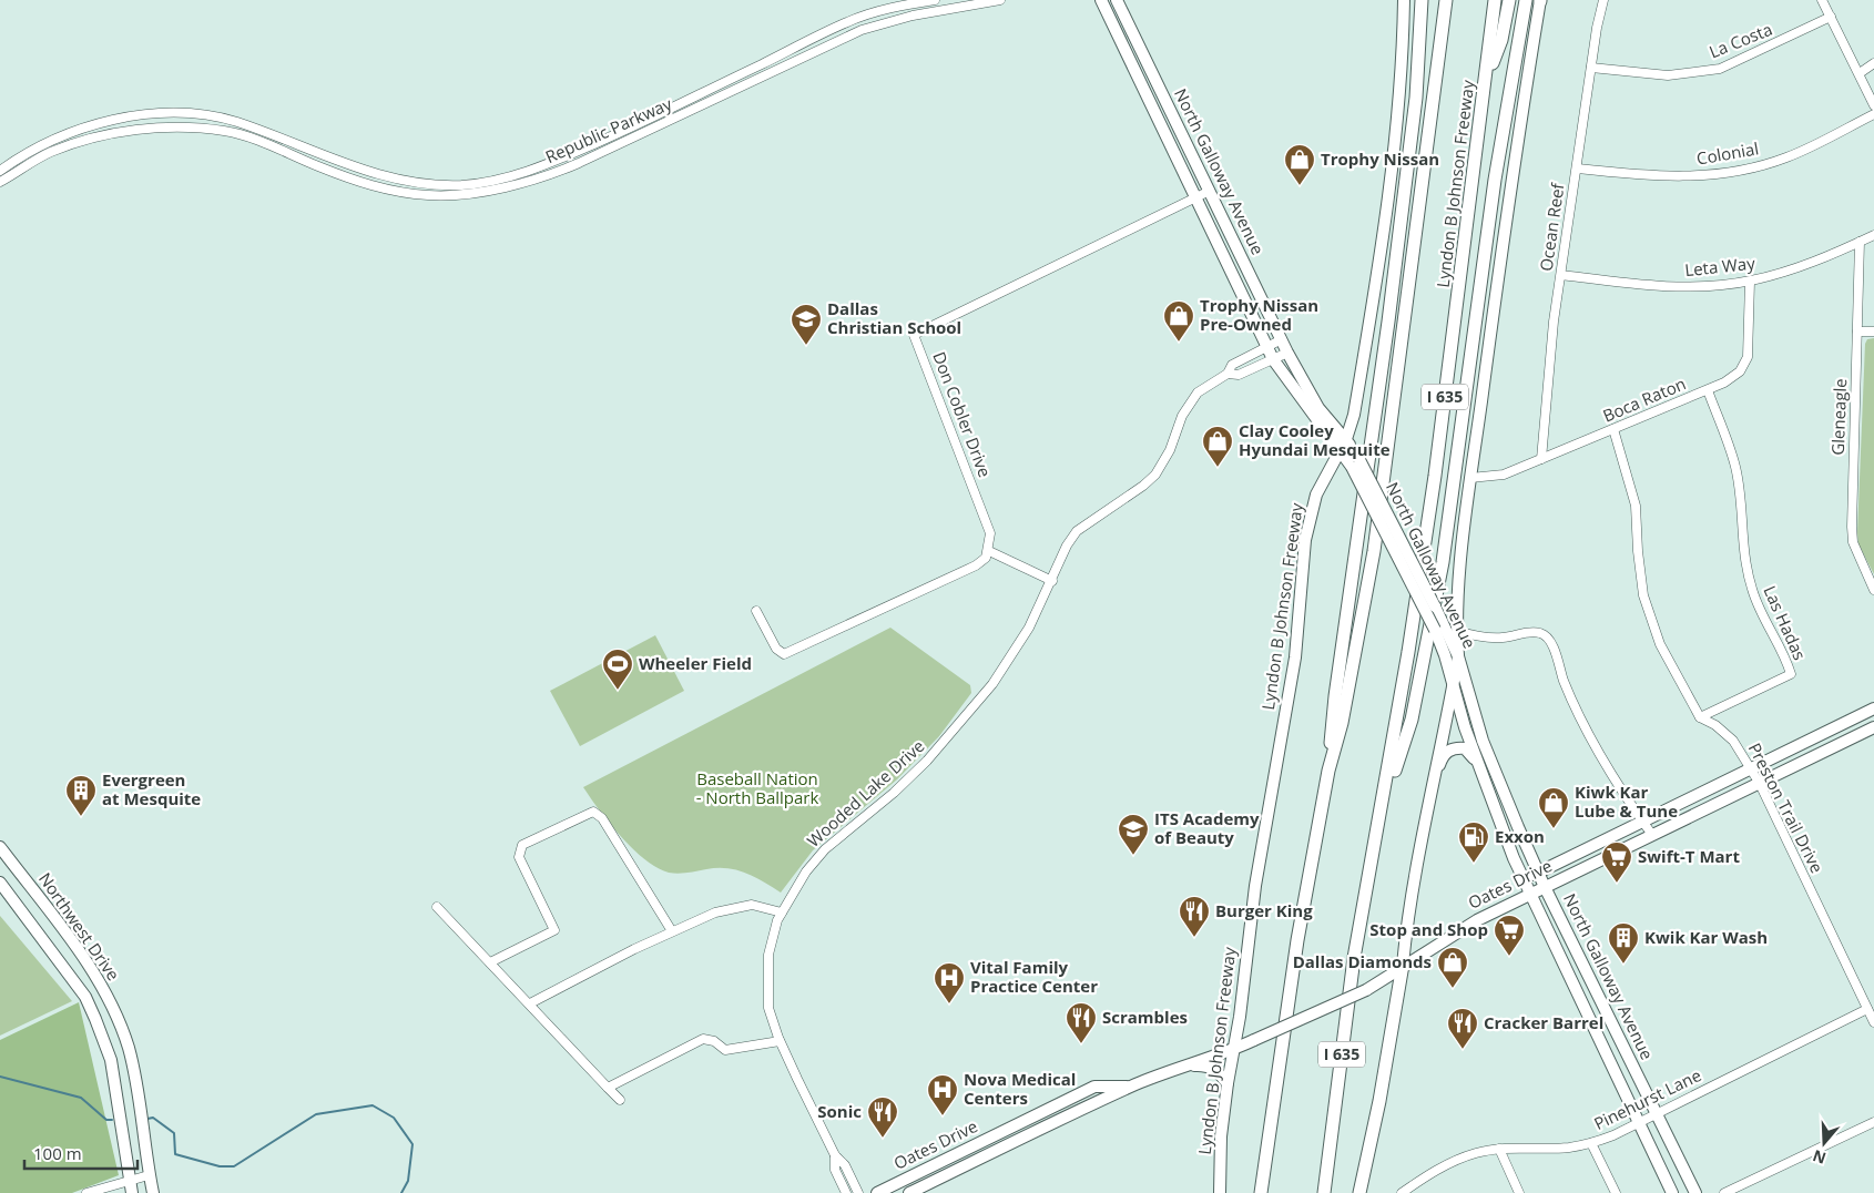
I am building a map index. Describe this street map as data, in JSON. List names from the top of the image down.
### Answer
{
  "streets": {
    "highway": ["Lyndon B Johnson Freeway", "I 635"],
    "main road": ["North Galloway Avenue", "Oates Drive", "Northwest Drive"],
    "street": [
      "La Costa",
      "Republic Parkway",
      "Colonial",
      "Ocean Reef",
      "Leta Way",
      "Boca Raton",
      "Don Cobler Drive",
      "Gleneagle",
      "Las Hadas",
      "Wooded Lake Drive",
      "Preston Trail Drive",
      "Pinehurst Lane"
    ]
  },
  "crossings": [
    ["La Costa", "Ocean Reef"],
    ["Colonial", "Ocean Reef"],
    ["North Galloway Avenue", "Lyndon B Johnson Freeway"],
    ["North Galloway Avenue", "Don Cobler Drive"],
    ["North Galloway Avenue", "Wooded Lake Drive"],
    ["North Galloway Avenue", "Oates Drive"],
    ["North Galloway Avenue", "Pinehurst Lane"],
    ["Lyndon B Johnson Freeway", "Oates Drive"],
    ["Ocean Reef", "Leta Way"],
    ["Ocean Reef", "Boca Raton"],
    ["Leta Way", "Boca Raton"],
    ["Leta Way", "Gleneagle"],
    ["Boca Raton", "Las Hadas"],
    ["Boca Raton", "Preston Trail Drive"],
    ["Las Hadas", "Preston Trail Drive"],
    ["Preston Trail Drive", "Oates Drive"],
    ["Preston Trail Drive", "Pinehurst Lane"]
  ],
  "parks": ["Baseball Nation - North Ballpark"],
  "places": {
    "shop": [
      "Trophy Nissan",
      "Trophy Nissan Pre-Owned",
      "Clay Cooley Hyundai Mesquite",
      "Kiwk Kar Lube & Tune",
      "Dallas Diamonds"
    ],
    "school or university": ["Dallas Christian School", "ITS Academy of Beauty"],
    "sports": ["Wheeler Field"],
    "building": ["Evergreen at Mesquite", "Kwik Kar Wash"],
    "fuel station": ["Exxon"],
    "supermarket": ["Swift-T Mart", "Stop and Shop"],
    "restaurant": [
      "Burger King",
      "Scrambles",
      "Cracker Barrel",
      "Sonic"
    ],
    "hospital": ["Vital Family Practice Center", "Nova Medical Centers"]
  },
  "scale_bar": "100 m",
  "north": "bottom"
}
